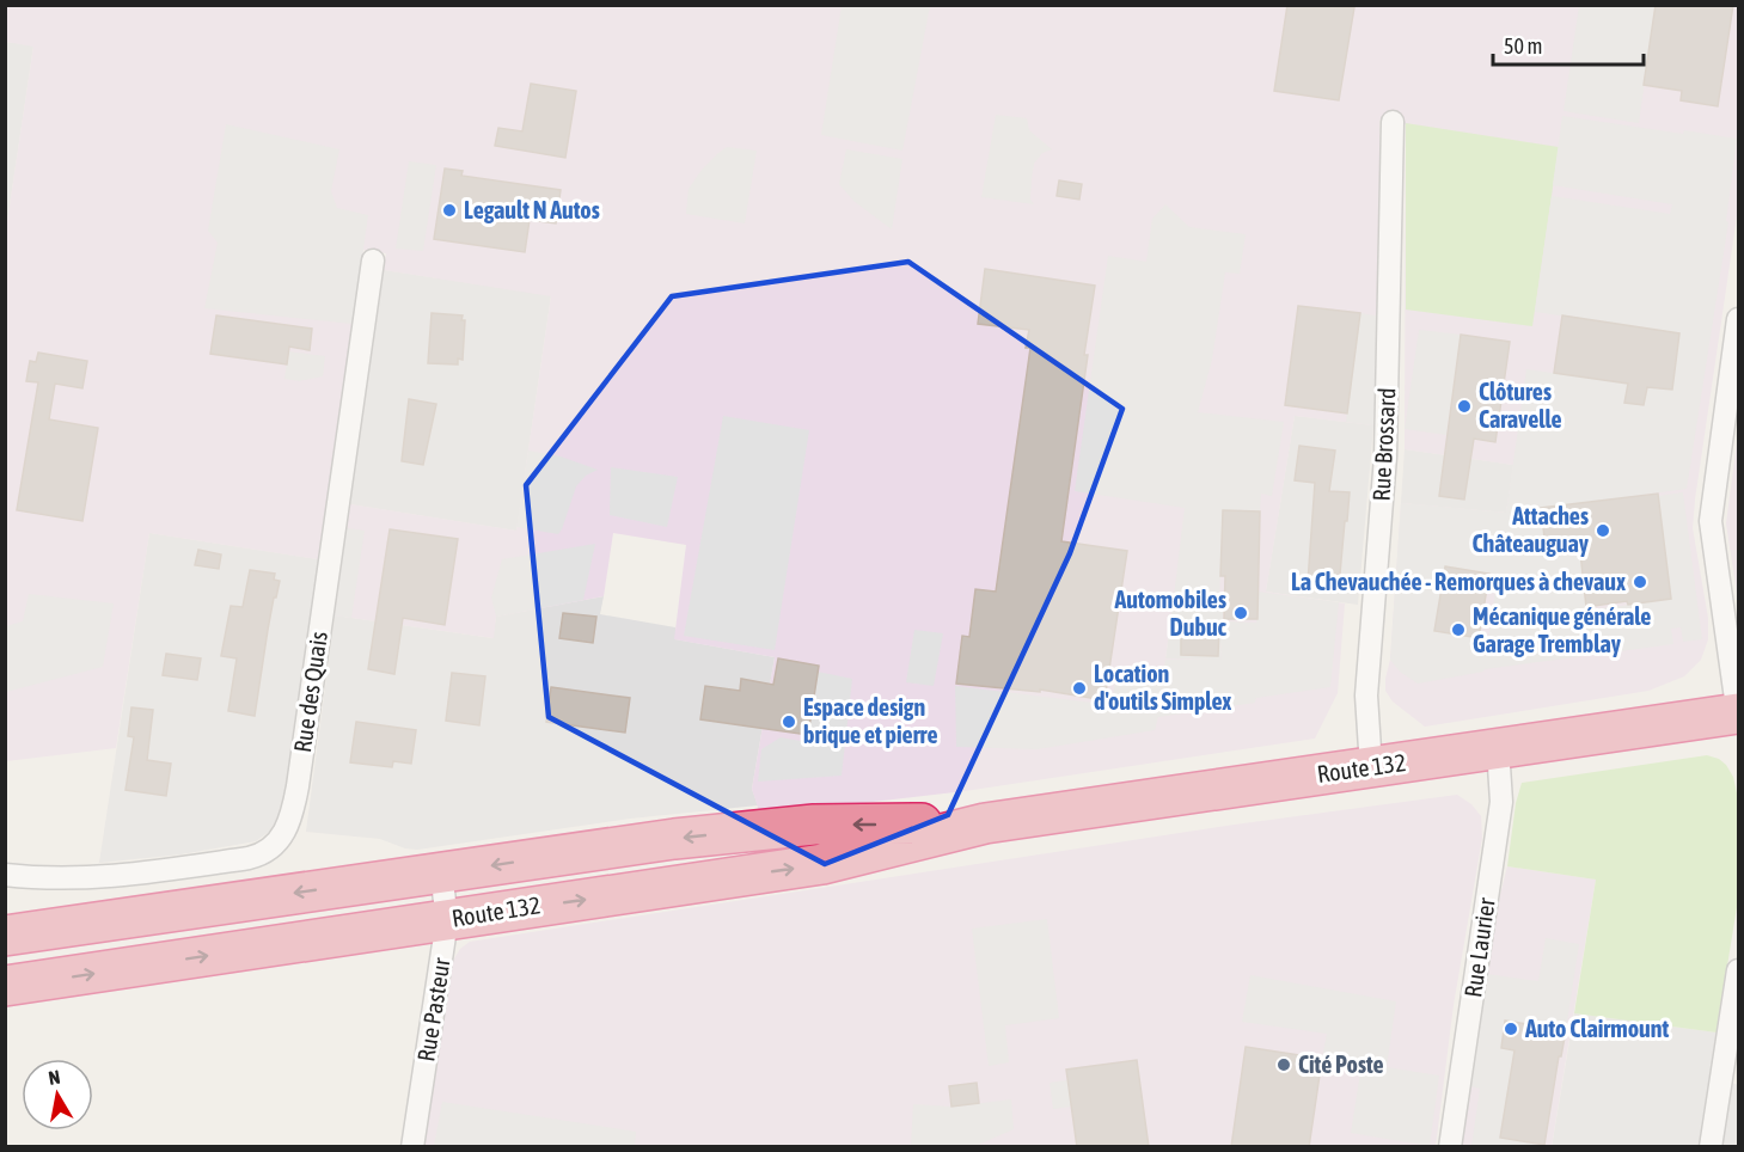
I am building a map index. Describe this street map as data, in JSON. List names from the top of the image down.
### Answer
{
  "streets": {
    "highway": ["Route 132"],
    "street": [
      "Rue Brossard",
      "Rue des Quais",
      "Rue Laurier",
      "Rue Pasteur"
    ]
  },
  "crossings": [
    ["Rue Brossard", "Route 132"],
    ["Route 132", "Rue Laurier"],
    ["Route 132", "Rue Pasteur"]
  ],
  "places": [
    "Legault N Autos",
    "Clôtures Caravelle",
    "Attaches Châteauguay",
    "La Chevauchée - Remorques à chevaux",
    "Automobiles Dubuc",
    "Mécanique générale Garage Tremblay",
    "Location d'outils Simplex",
    "Espace design brique et pierre",
    "Auto Clairmount",
    "Cité Poste"
  ],
  "scale_bar": "50 m",
  "north": "top"
}
